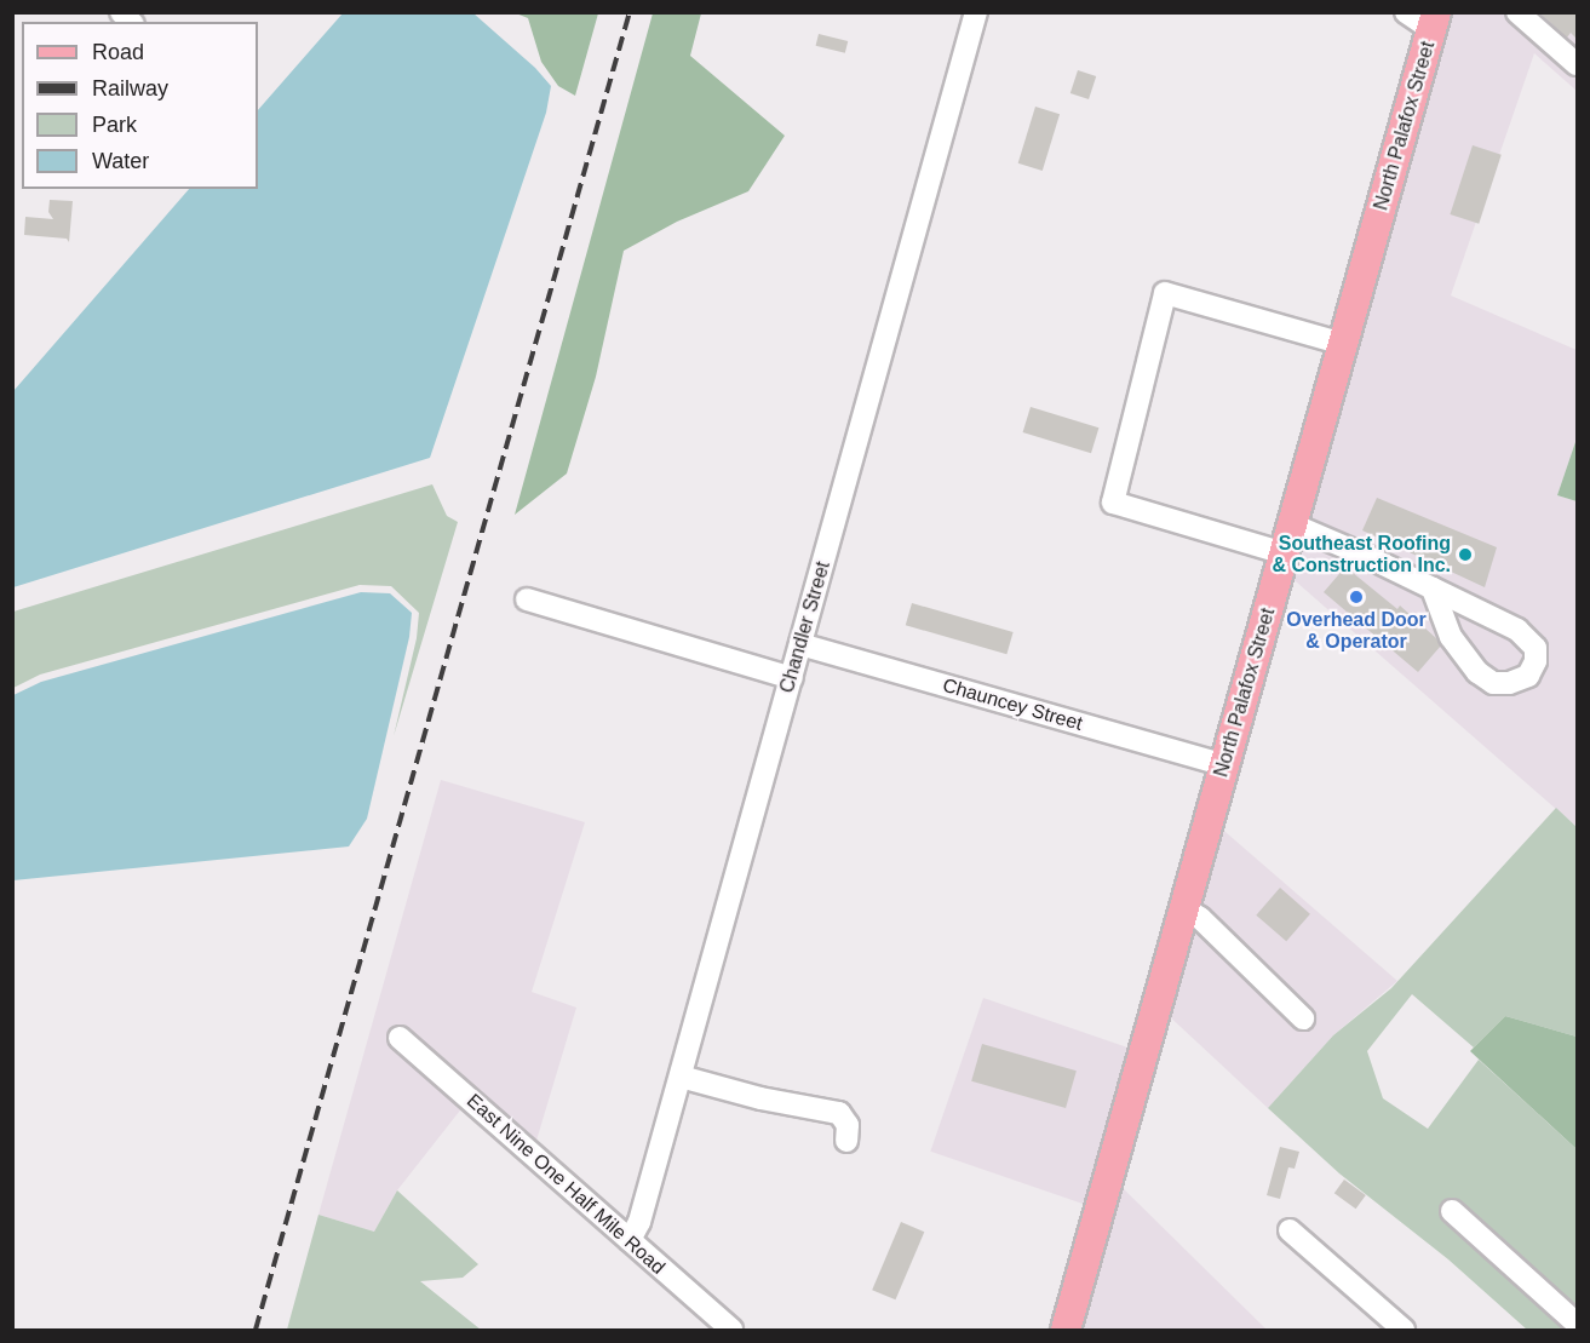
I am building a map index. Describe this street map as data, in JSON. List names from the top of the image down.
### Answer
{
  "streets": {
    "main road": ["North Palafox Street"],
    "street": ["Chandler Street", "Chauncey Street", "East Nine One Half Mile Road"]
  },
  "crossings": [
    ["North Palafox Street", "Chauncey Street"],
    ["Chandler Street", "Chauncey Street"],
    ["Chandler Street", "East Nine One Half Mile Road"]
  ],
  "places": ["Southeast Roofing & Construction Inc.", "Overhead Door & Operator"],
  "legend": [
    "Road",
    "Railway",
    "Park",
    "Water"
  ]
}
